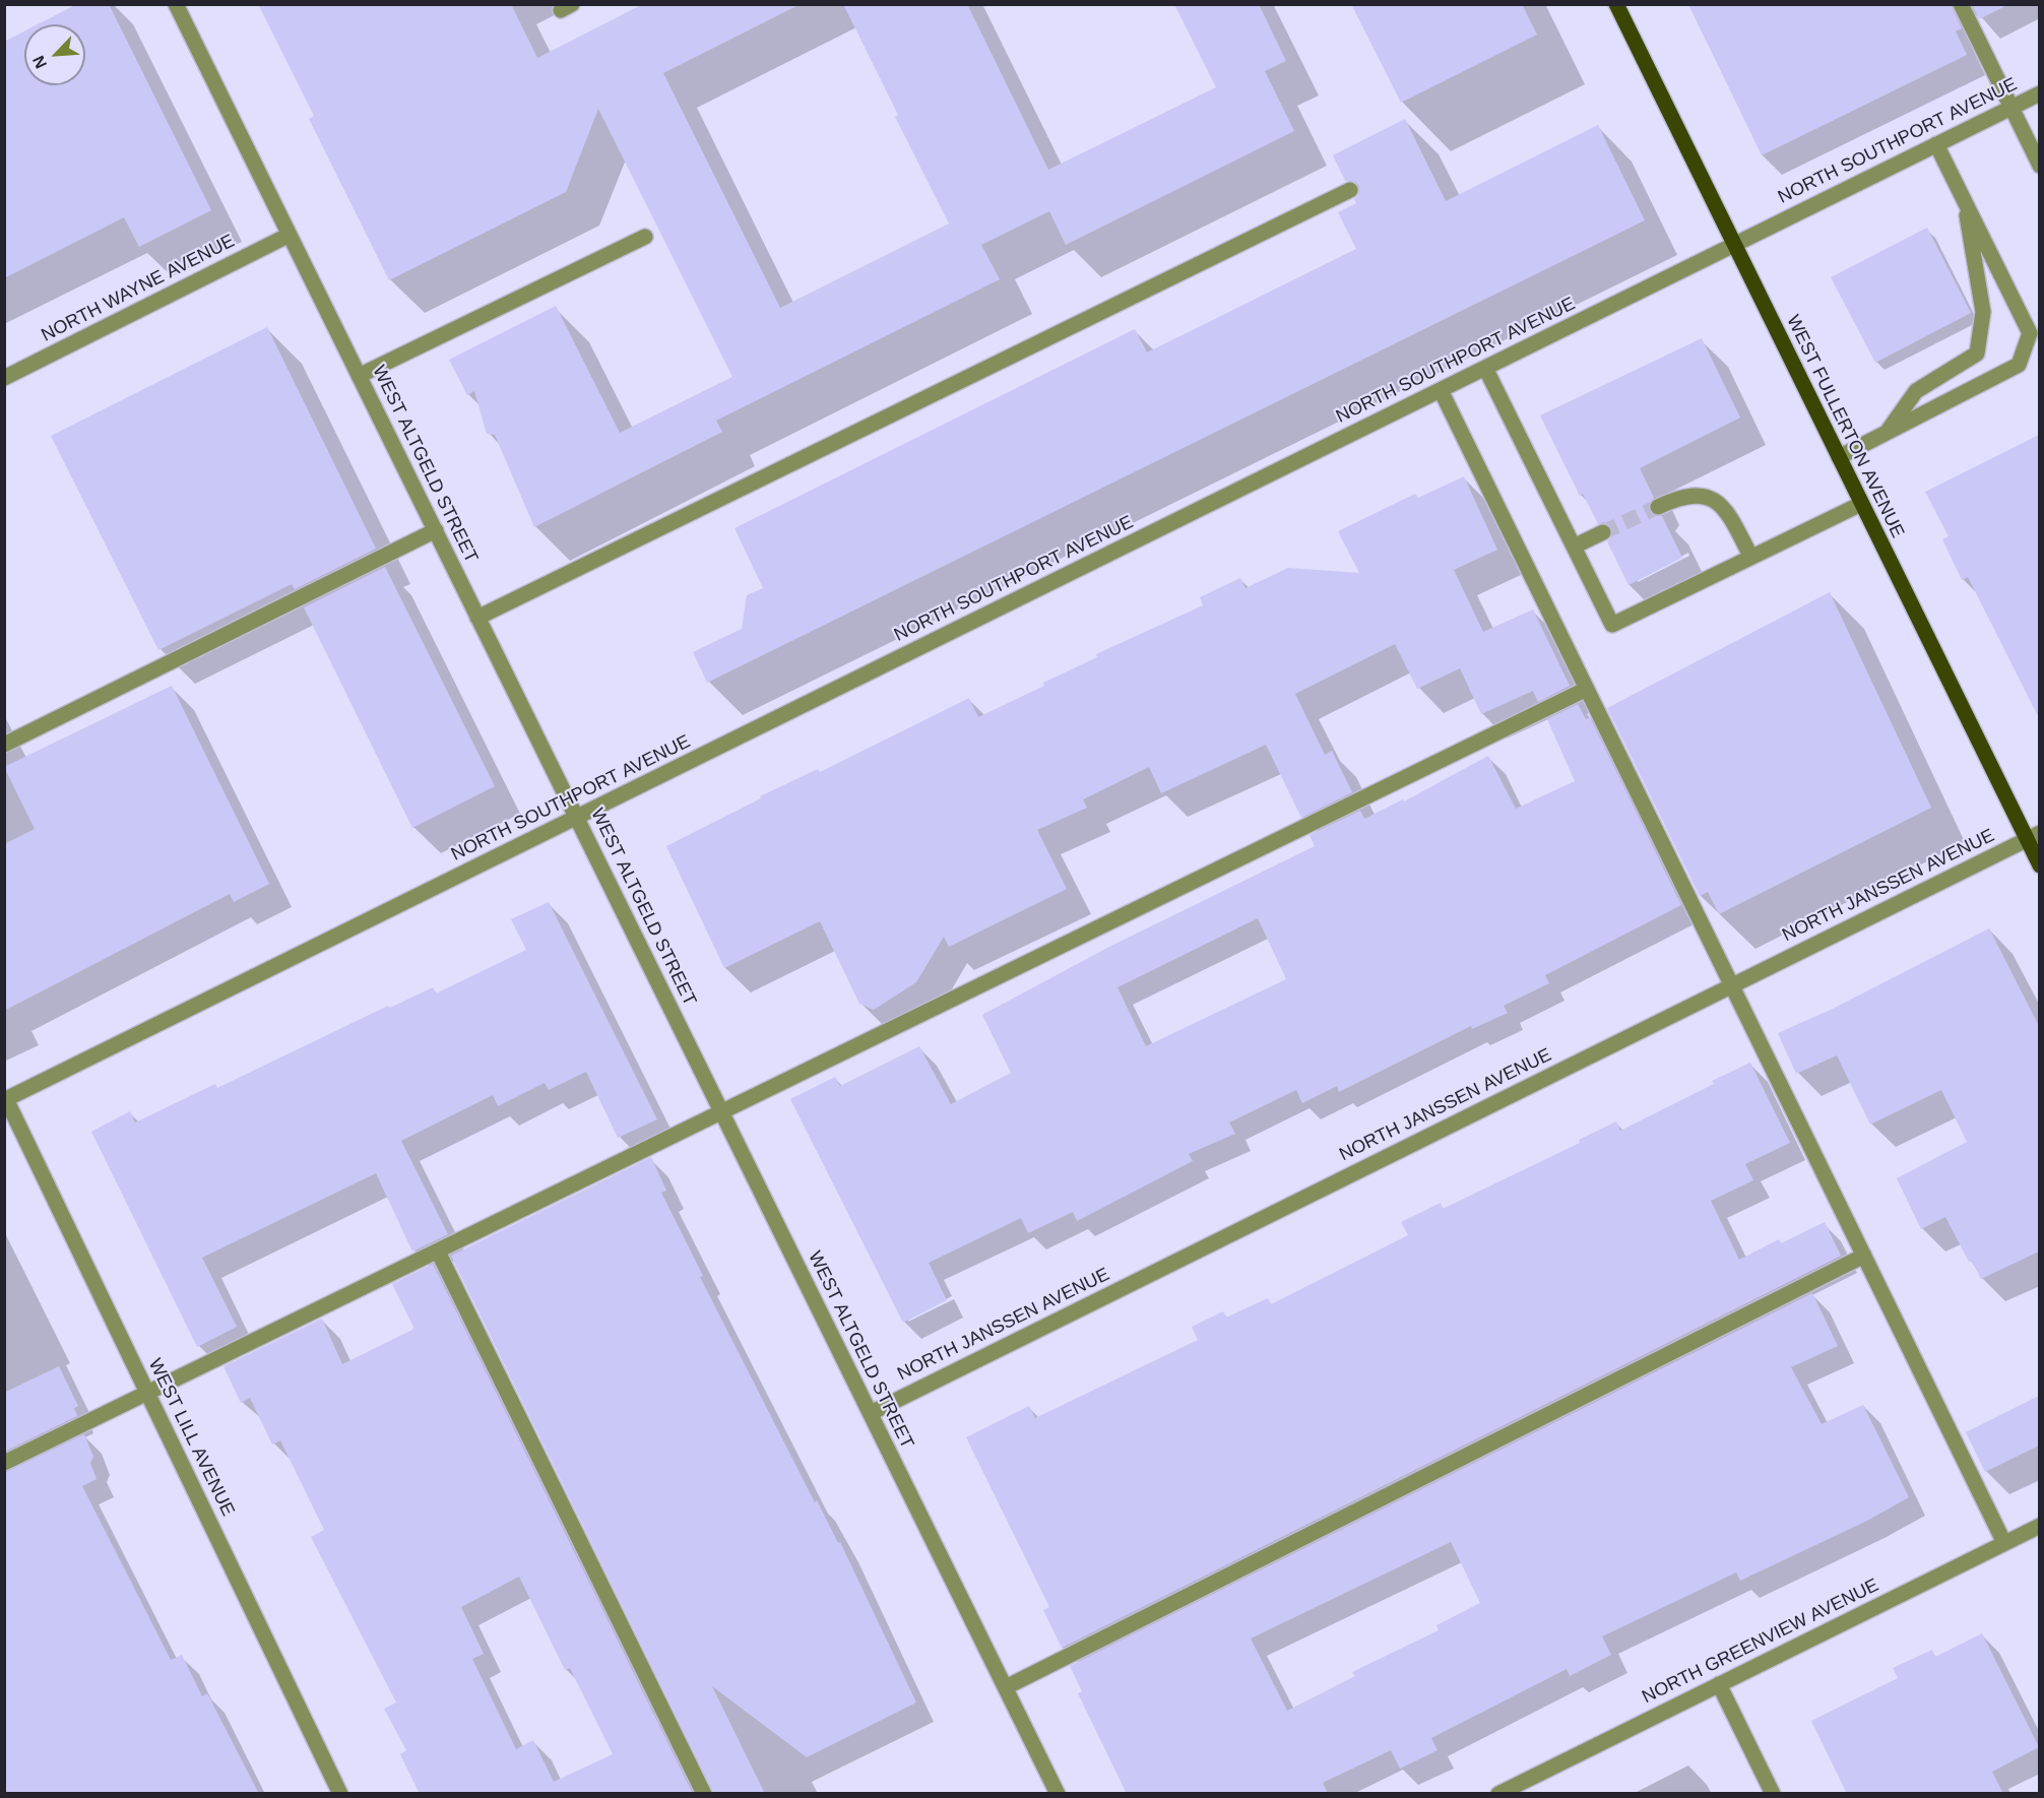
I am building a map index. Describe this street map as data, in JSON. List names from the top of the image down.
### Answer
{
  "streets": {
    "main road": ["WEST FULLERTON AVENUE"],
    "street": [
      "NORTH SOUTHPORT AVENUE",
      "NORTH WAYNE AVENUE",
      "WEST ALTGELD STREET",
      "NORTH JANSSEN AVENUE",
      "WEST LILL AVENUE",
      "NORTH GREENVIEW AVENUE"
    ]
  },
  "crossings": [
    ["NORTH SOUTHPORT AVENUE", "WEST FULLERTON AVENUE"],
    ["NORTH SOUTHPORT AVENUE", "WEST ALTGELD STREET"],
    ["NORTH SOUTHPORT AVENUE", "WEST LILL AVENUE"],
    ["NORTH WAYNE AVENUE", "WEST ALTGELD STREET"],
    ["WEST FULLERTON AVENUE", "NORTH JANSSEN AVENUE"],
    ["WEST ALTGELD STREET", "NORTH JANSSEN AVENUE"]
  ],
  "north": "bottom left"
}
